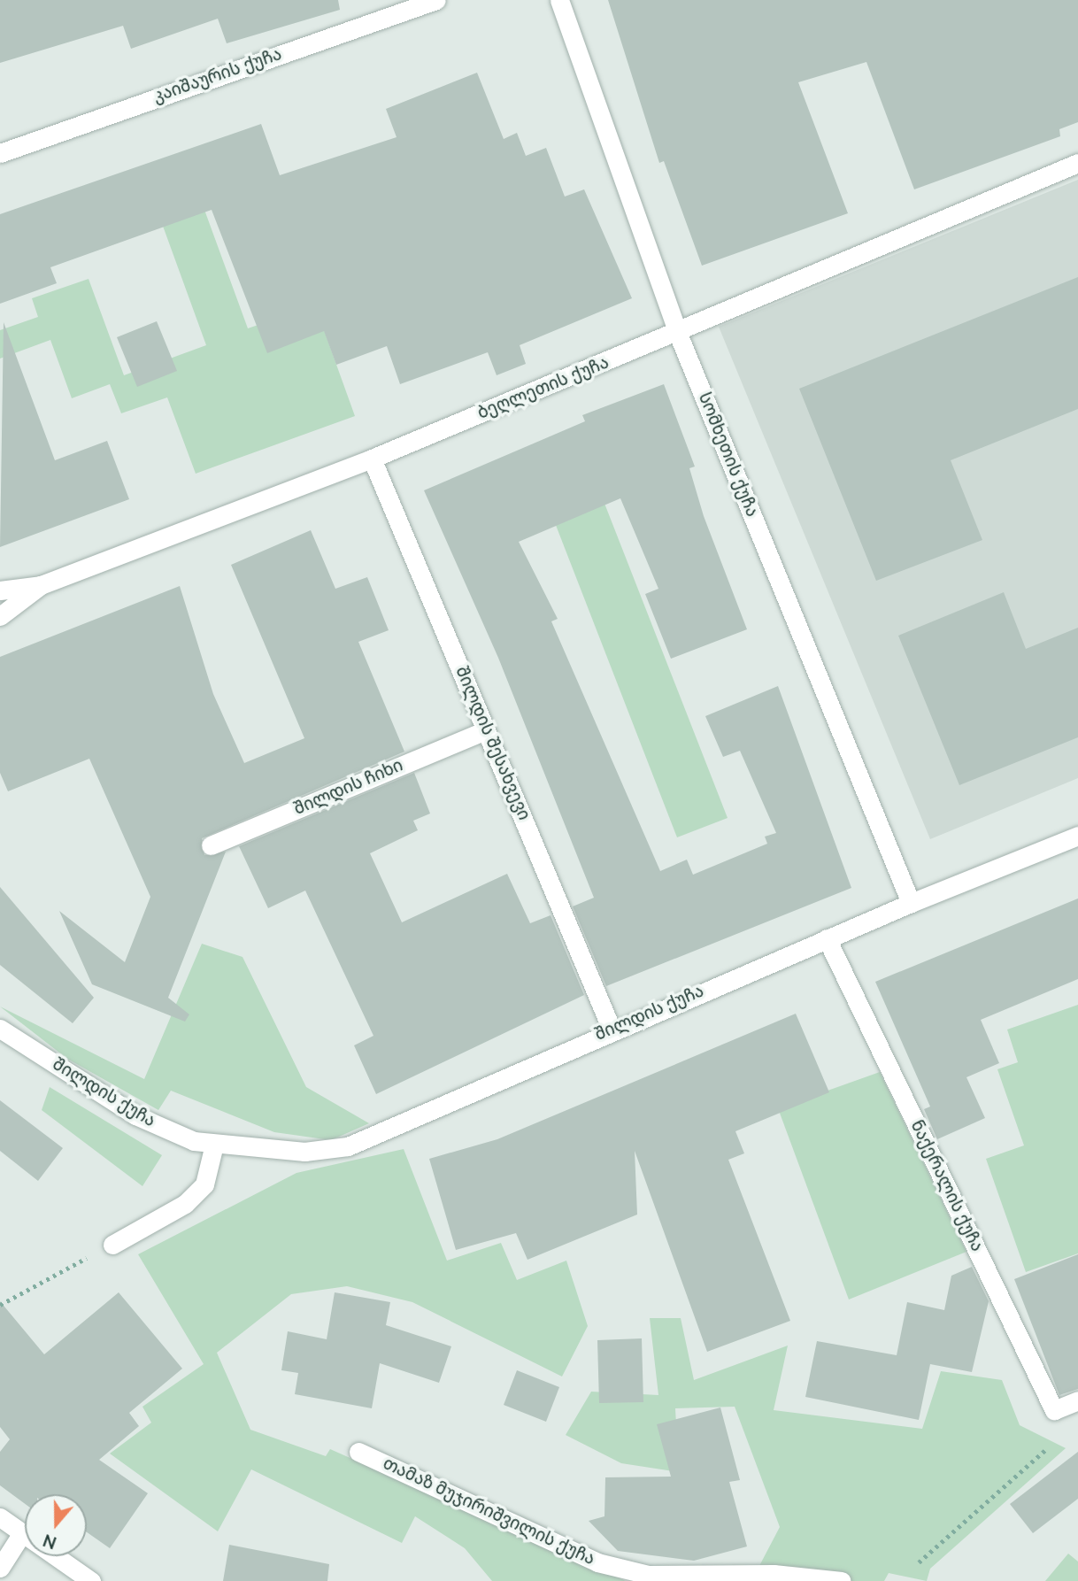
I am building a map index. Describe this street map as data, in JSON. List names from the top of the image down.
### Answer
{
  "streets": {
    "street": [
      "კაიშაურის ქუჩა",
      "ბეღლეთის ქუჩა",
      "სომხეთის ქუჩა",
      "შილდის შესახვევი",
      "შილდის ჩიხი",
      "შილდის ქუჩა",
      "ნაქერალის ქუჩა",
      "თამაზ მუჯირიშვილის ქუჩა"
    ]
  },
  "crossings": [
    ["ბეღლეთის ქუჩა", "სომხეთის ქუჩა"],
    ["ბეღლეთის ქუჩა", "შილდის შესახვევი"],
    ["სომხეთის ქუჩა", "შილდის ქუჩა"],
    ["შილდის შესახვევი", "შილდის ჩიხი"],
    ["შილდის შესახვევი", "შილდის ქუჩა"],
    ["შილდის ქუჩა", "ნაქერალის ქუჩა"]
  ],
  "north": "bottom"
}
